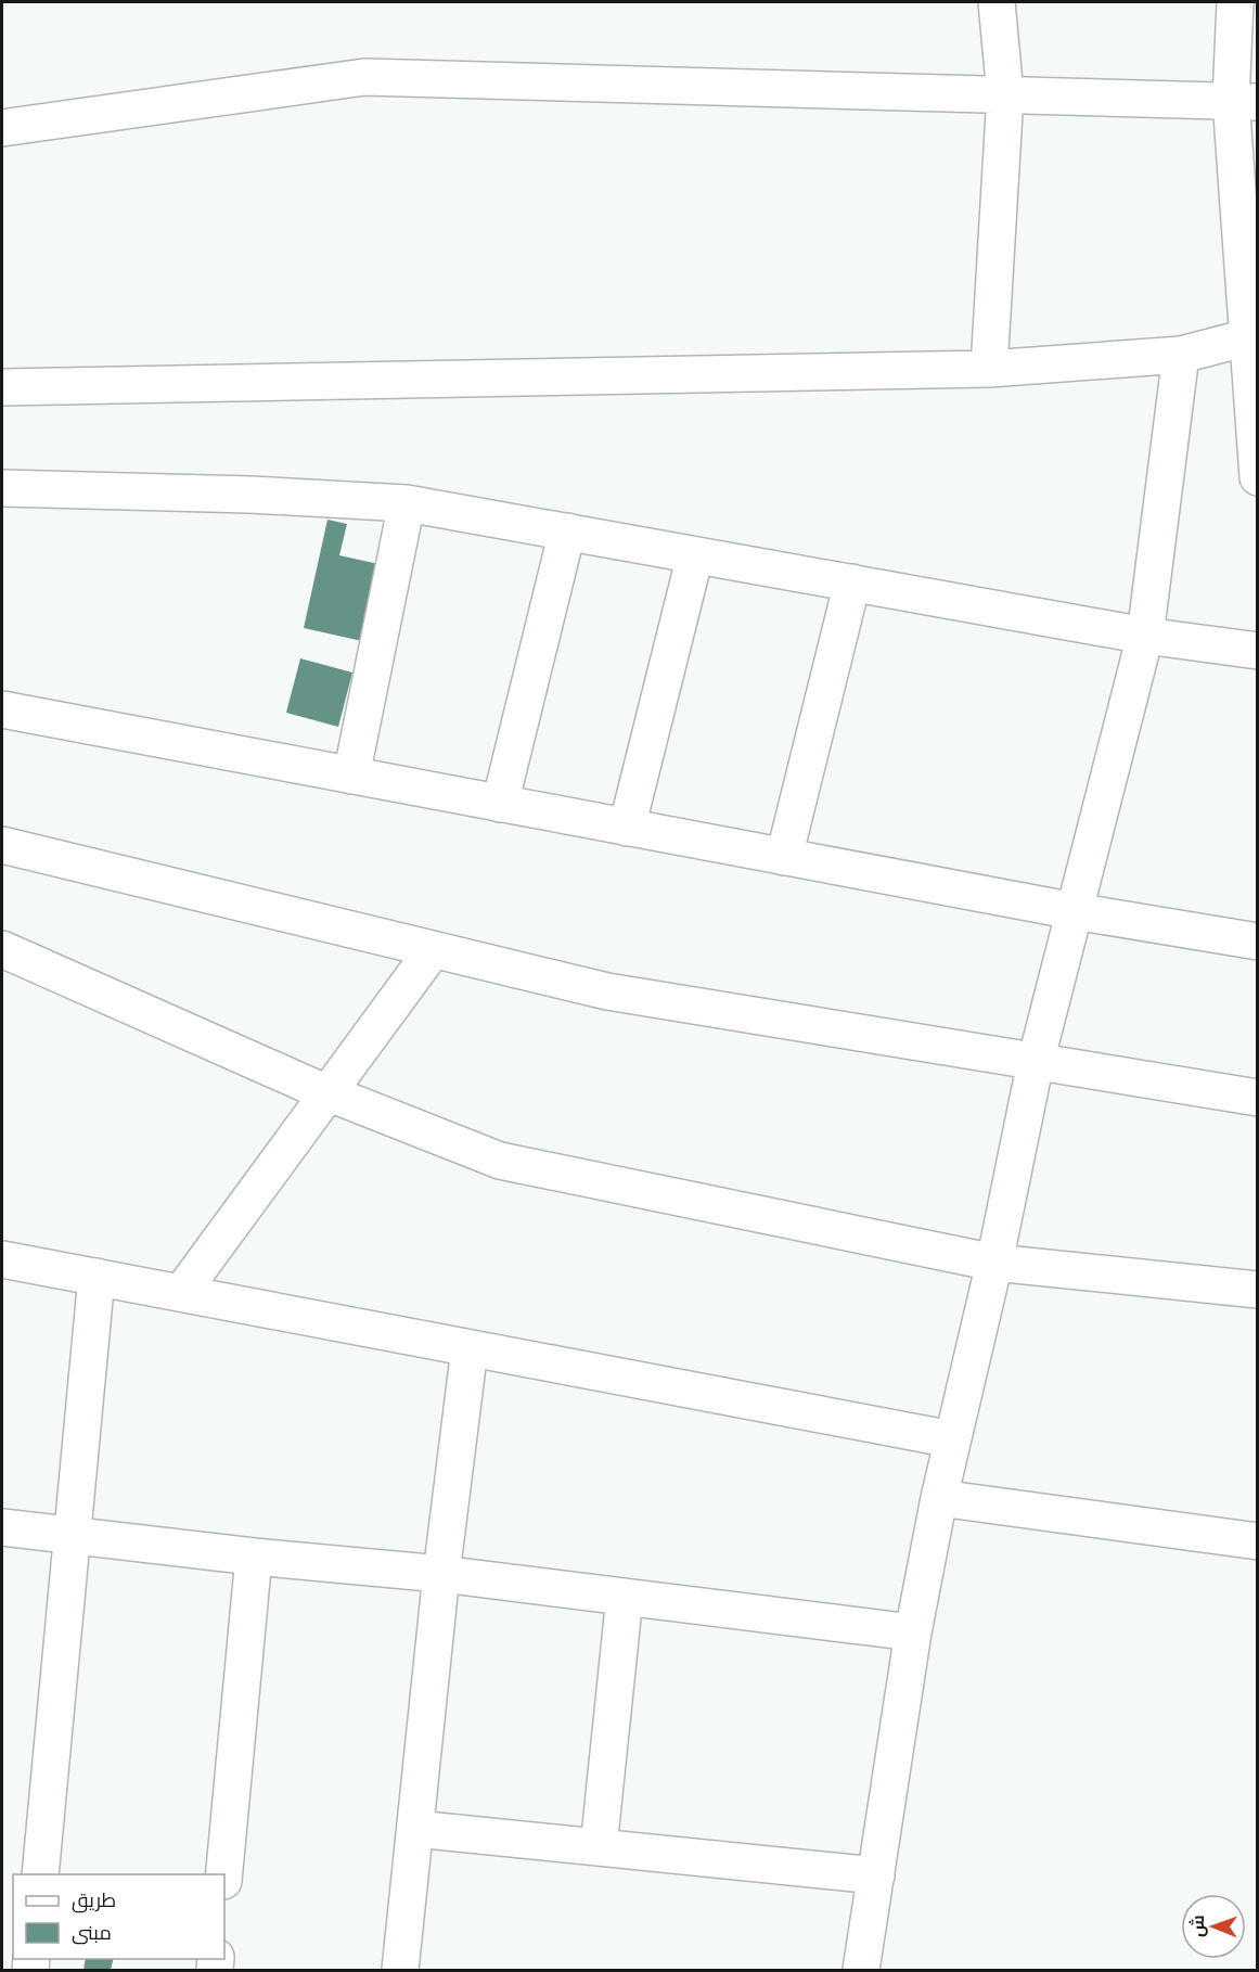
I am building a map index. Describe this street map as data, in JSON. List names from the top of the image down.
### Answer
{
  "legend": ["طريق", "مبنى"],
  "north": "left"
}
